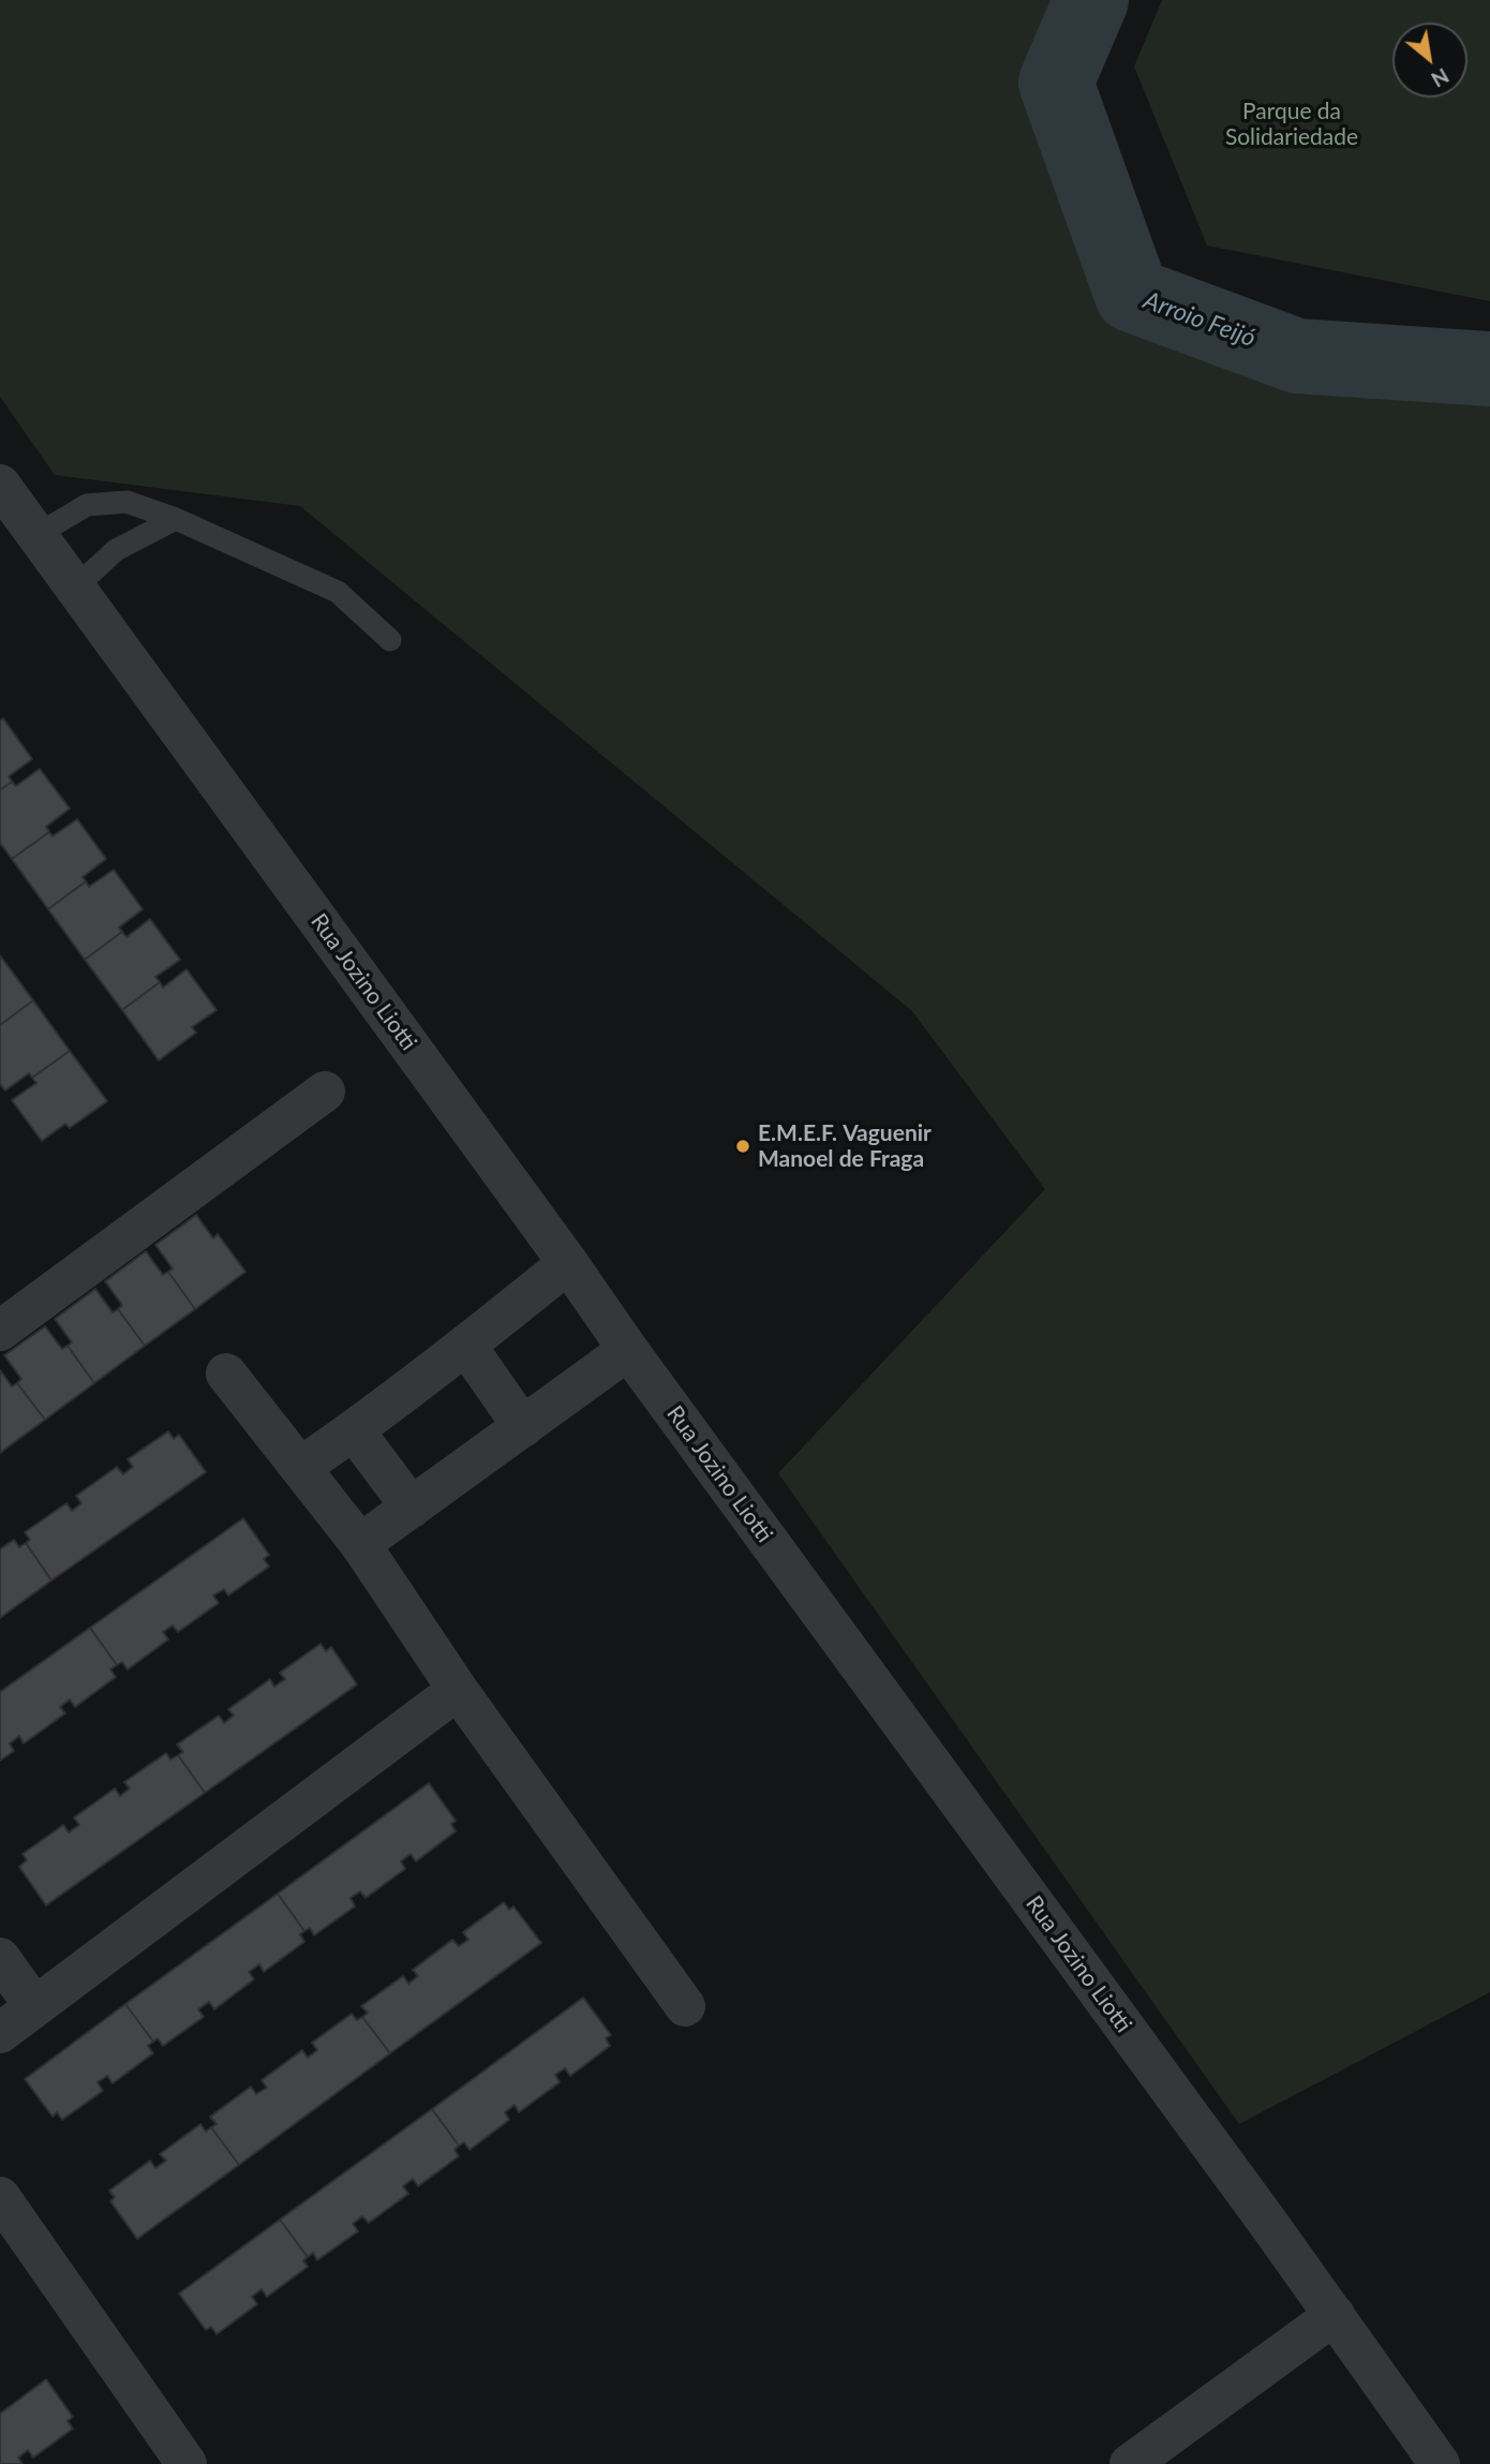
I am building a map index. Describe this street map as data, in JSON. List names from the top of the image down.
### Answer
{
  "streets": {
    "street": ["Rua Jozino Liotti"]
  },
  "water": ["Arroio Feijó"],
  "parks": ["Parque da Solidariedade"],
  "places": ["E.M.E.F. Vaguenir Manoel de Fraga"],
  "north": "bottom right"
}
